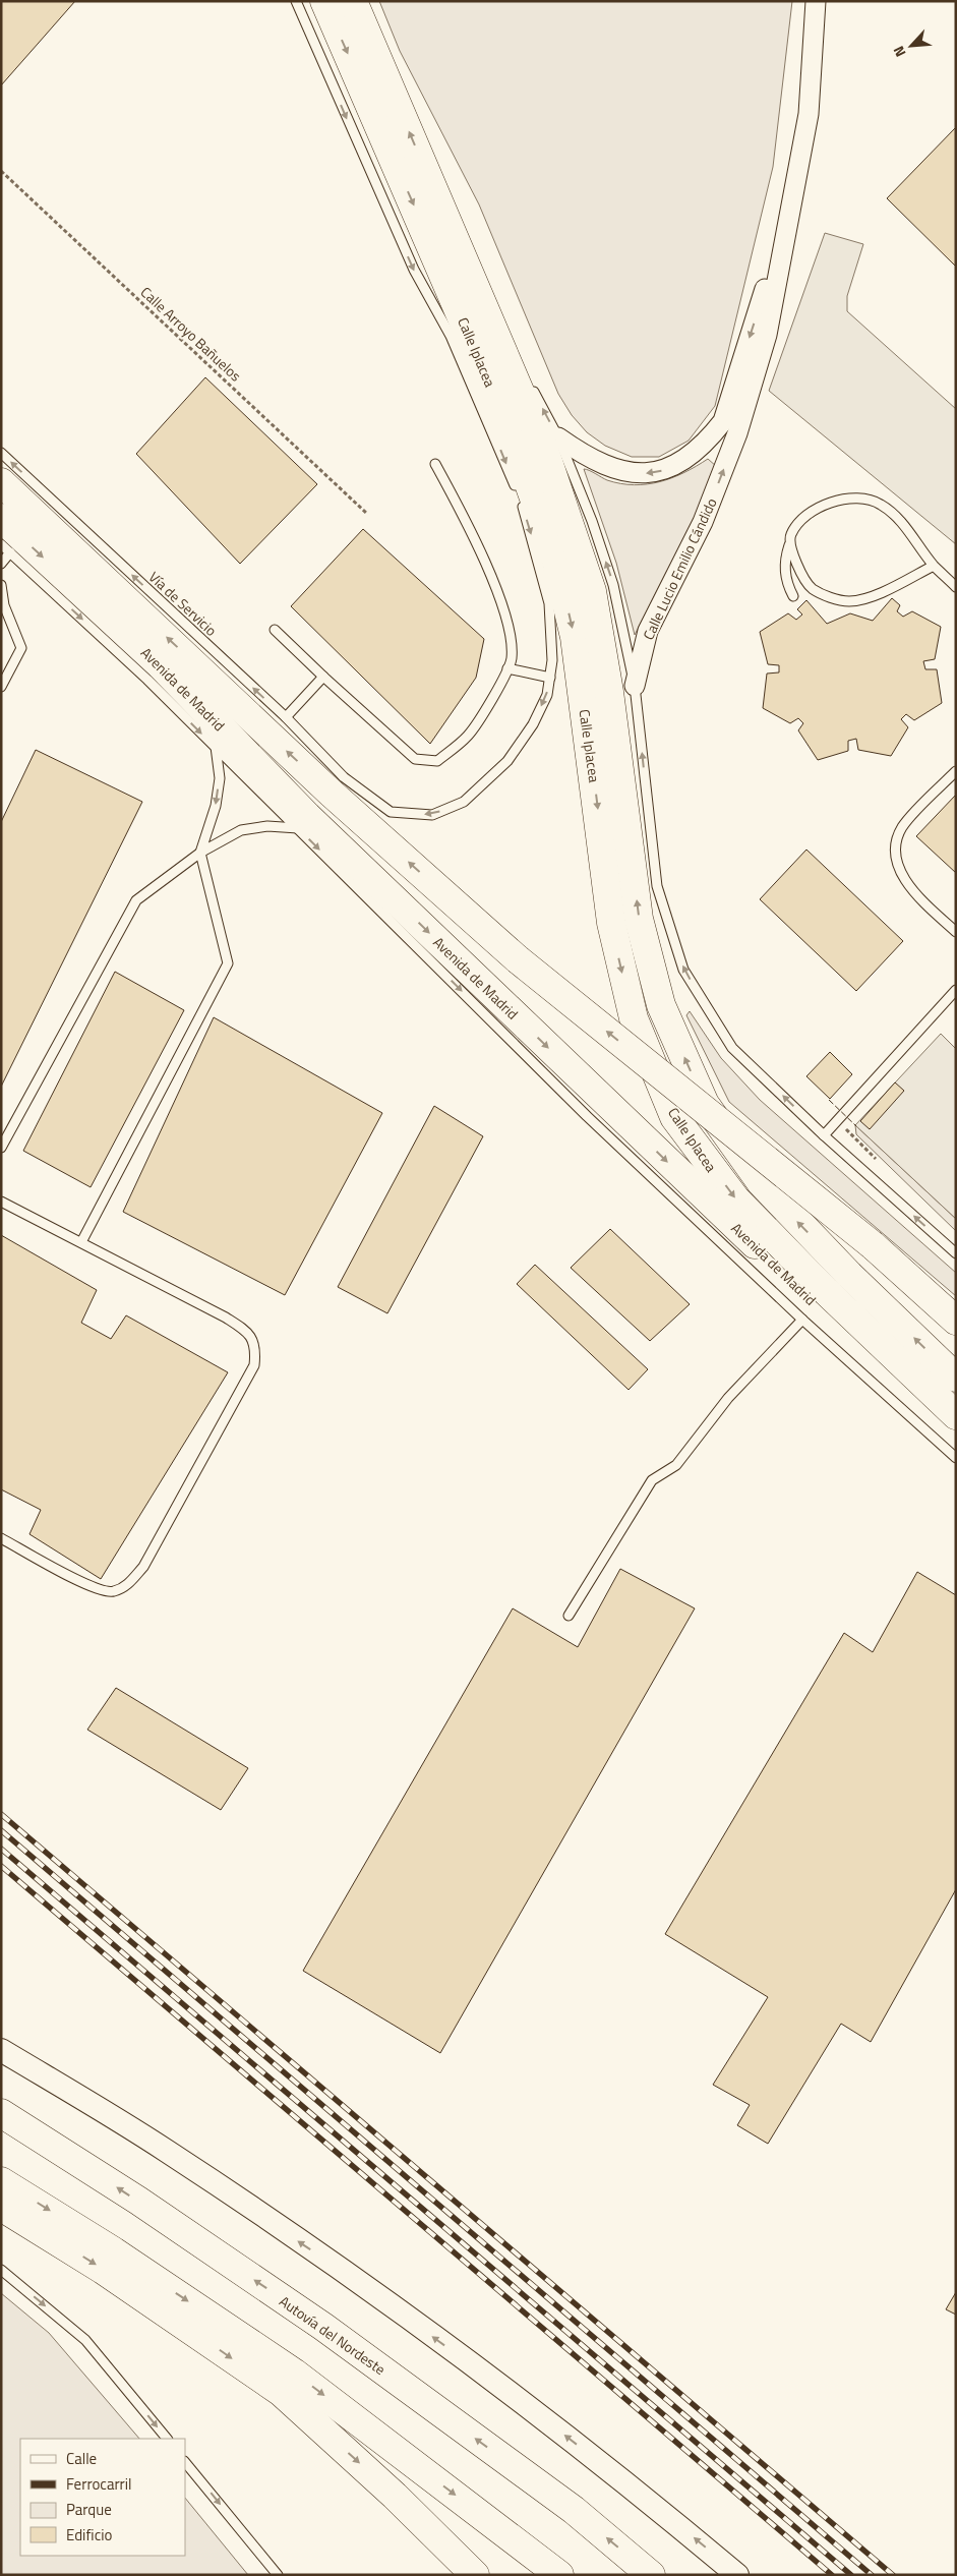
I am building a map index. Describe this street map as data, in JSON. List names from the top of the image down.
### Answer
{
  "streets": {
    "main road": ["Calle Iplacea", "Avenida de Madrid", "Autovía del Nordeste"],
    "street": ["Calle Lucio Emilio Cándido"],
    "lane": ["Vía de Servicio"],
    "path": ["Calle Arroyo Bañuelos"]
  },
  "legend": [
    "Calle",
    "Ferrocarril",
    "Parque",
    "Edificio"
  ],
  "north": "bottom left"
}
